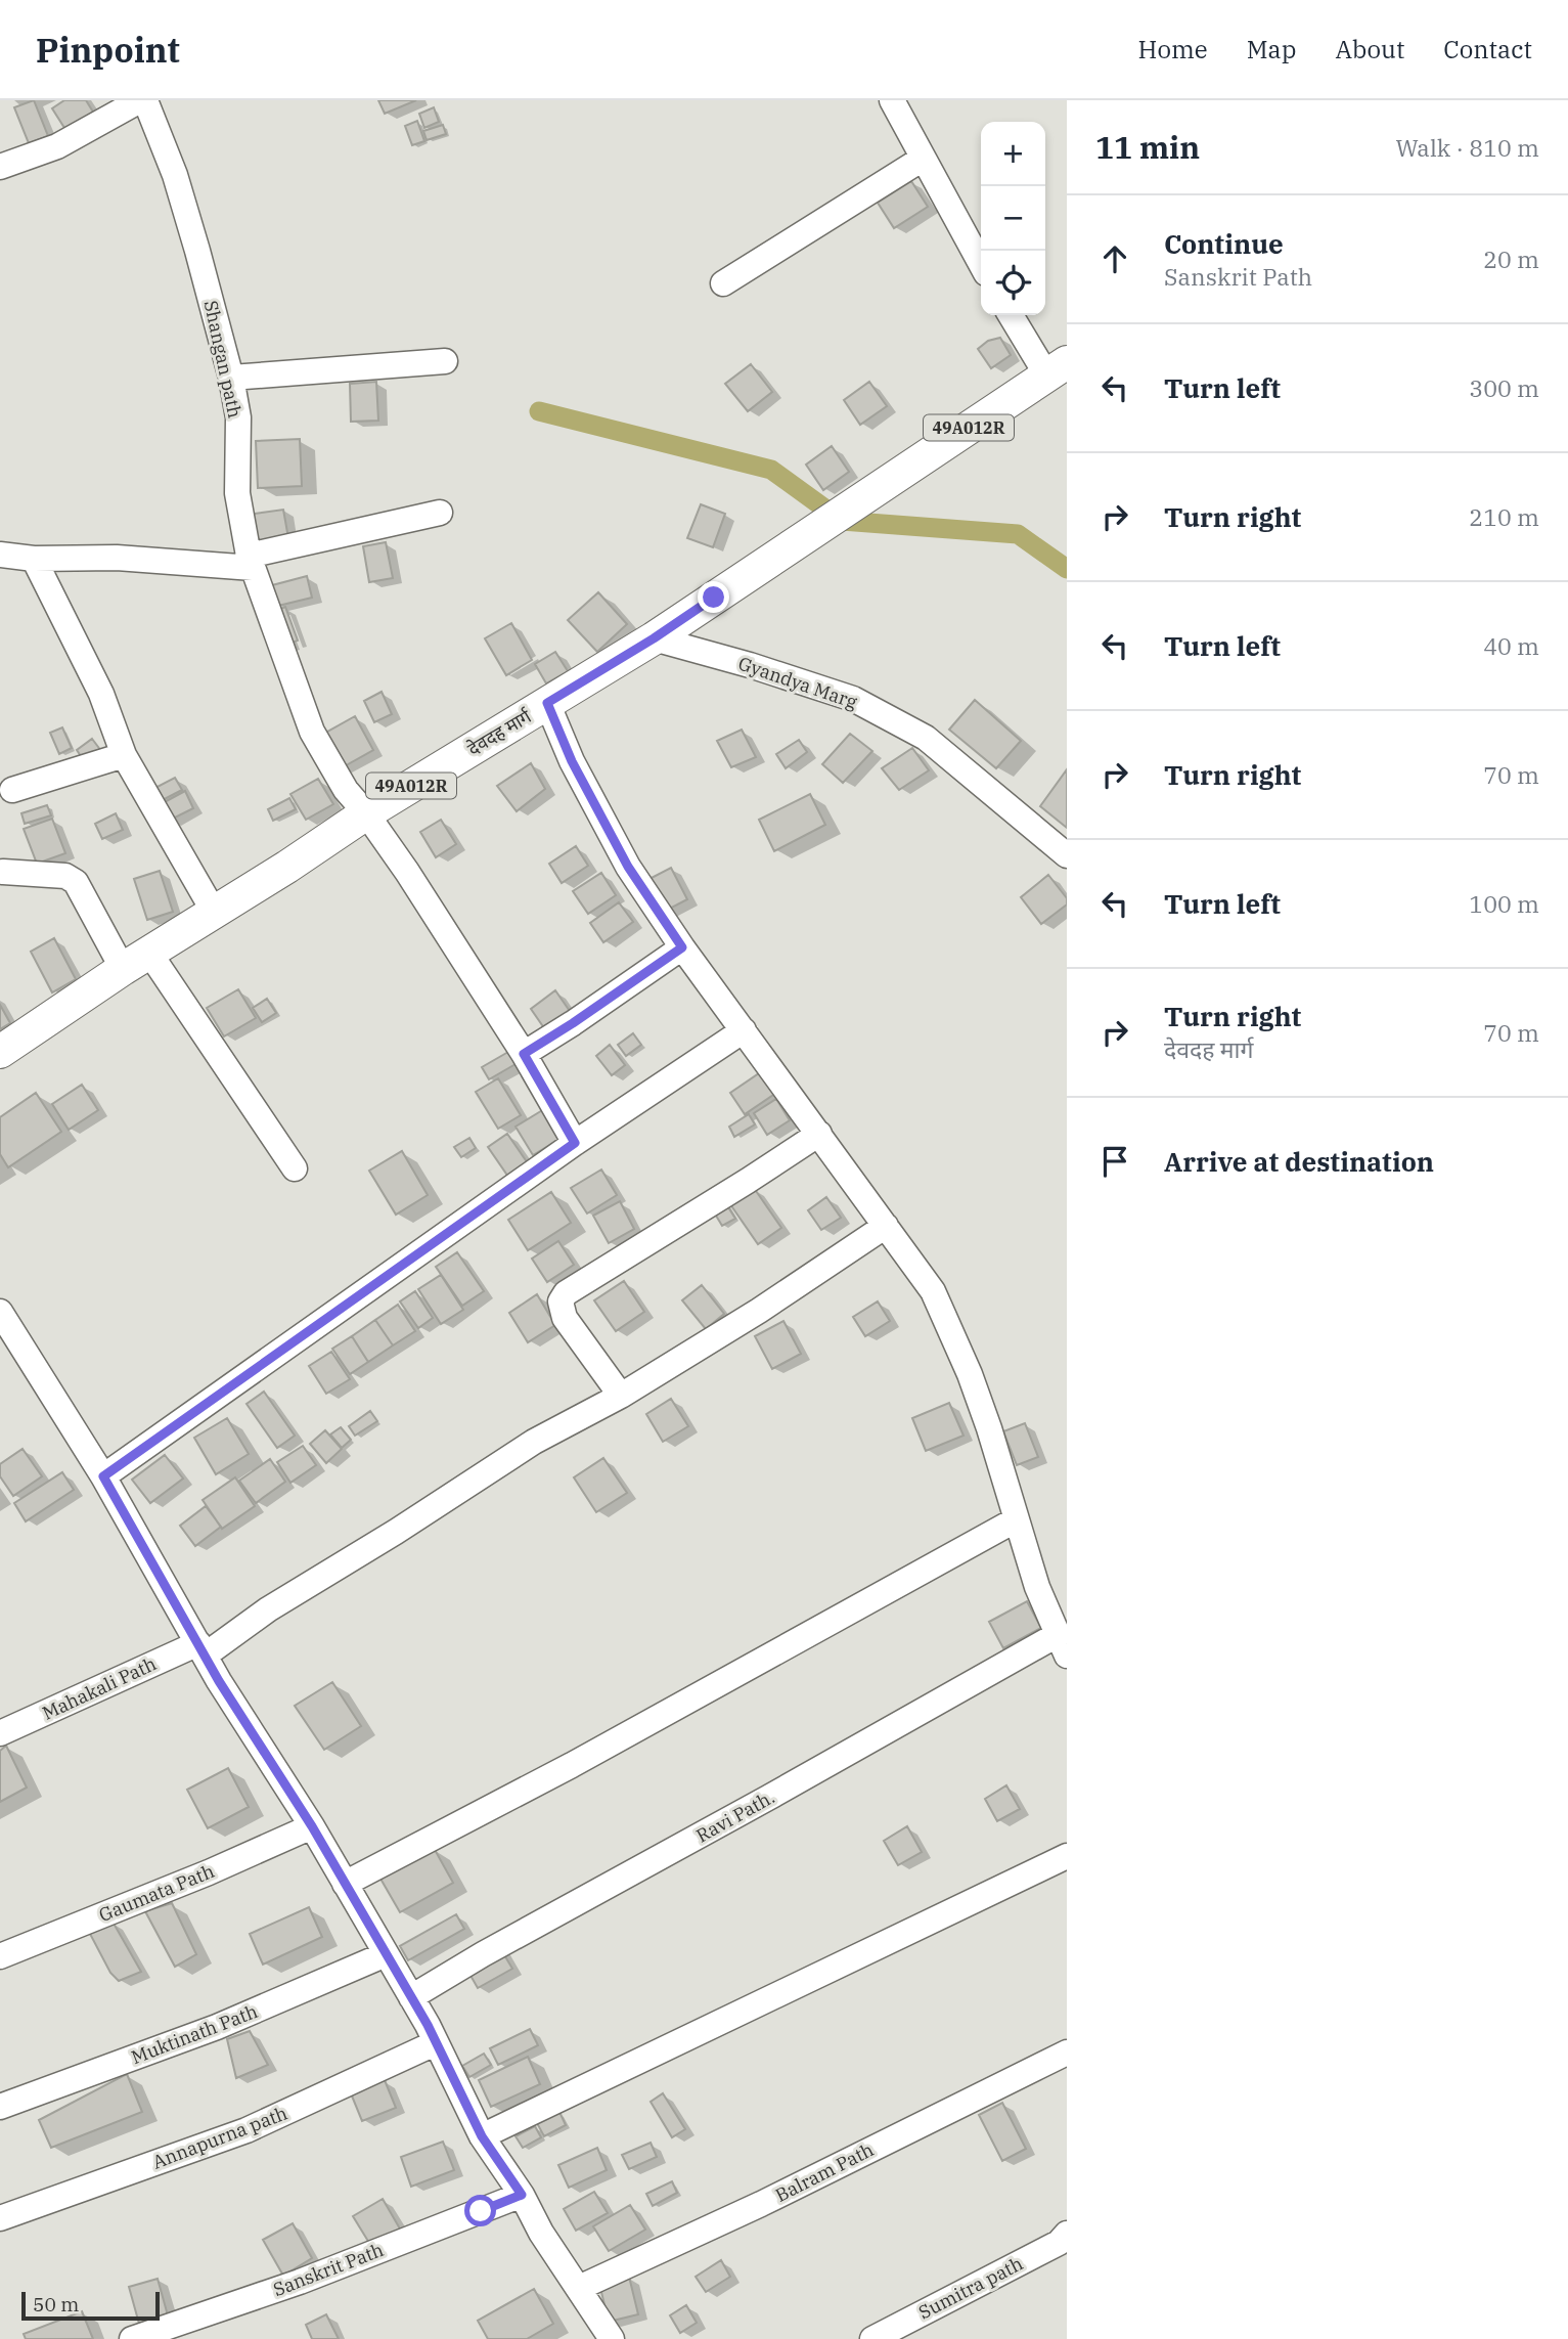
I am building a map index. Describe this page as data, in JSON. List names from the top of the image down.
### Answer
{
  "streets": {
    "main road": ["49A012R", "देवदह मार्ग"],
    "street": [
      "Shangan path",
      "Gyandya Marg",
      "Mahakali Path",
      "Ravi Path.",
      "Gaumata Path",
      "Muktinath Path",
      "Annapurna path",
      "Balram Path",
      "Sanskrit Path",
      "Sumitra path"
    ]
  },
  "crossings": [
    ["Shangan path", "देवदह मार्ग"],
    ["Gyandya Marg", "देवदह मार्ग"]
  ],
  "scale_bar": "50 m",
  "page": {
    "header": "Pinpoint",
    "nav": [
      "Home",
      "Map",
      "About",
      "Contact"
    ],
    "heading": ["11 min", "Walk · 810 m"],
    "map_buttons": ["+", "−"],
    "list": [
      ["Continue", "Sanskrit Path", "20 m"],
      ["Turn left", "300 m"],
      ["Turn right", "210 m"],
      ["Turn left", "40 m"],
      ["Turn right", "70 m"],
      ["Turn left", "100 m"],
      ["Turn right", "देवदह मार्ग", "70 m"],
      "Arrive at destination"
    ],
    "scale": "50 m"
  }
}
